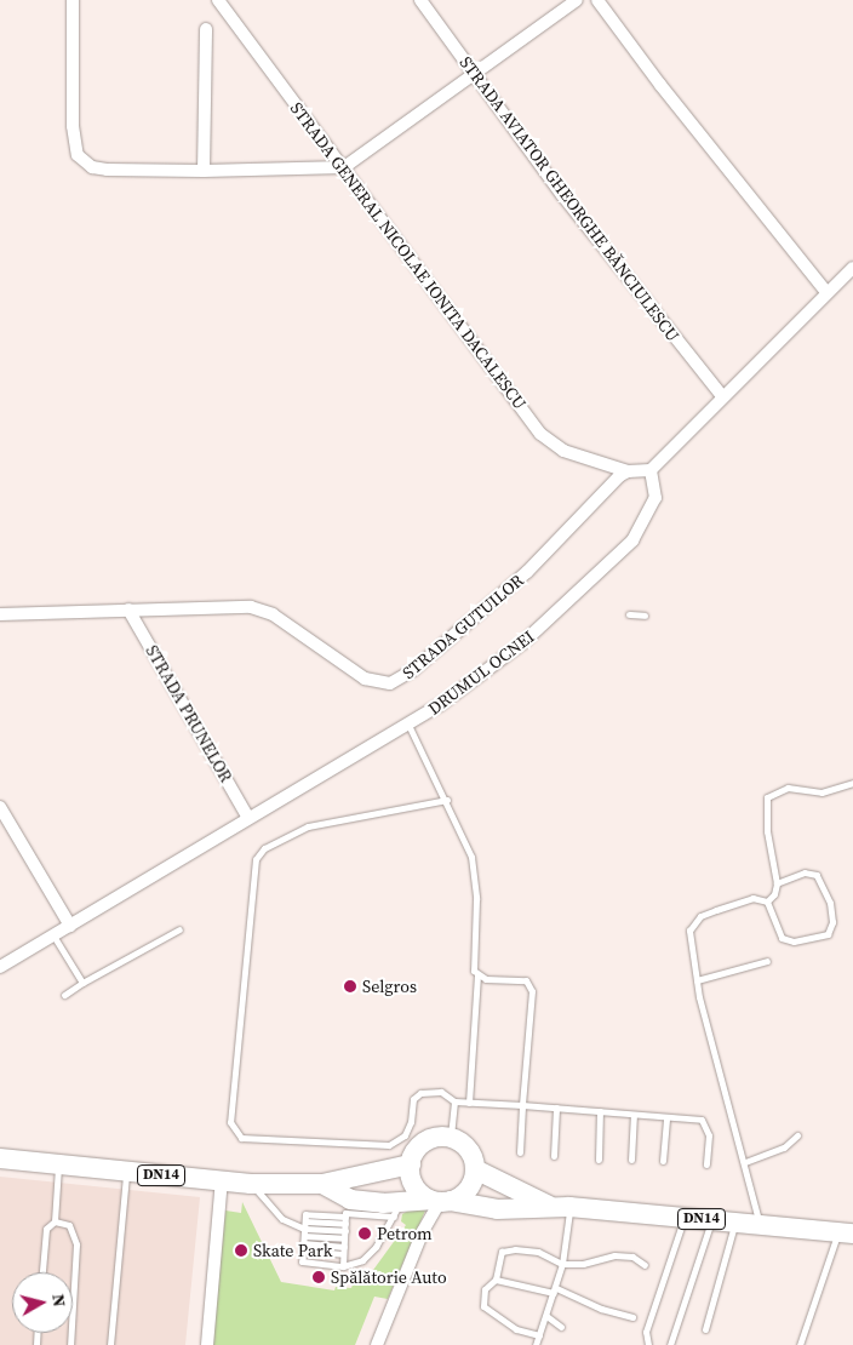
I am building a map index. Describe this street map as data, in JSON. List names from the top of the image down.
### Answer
{
  "streets": {
    "main road": ["DN14"],
    "street": [
      "STRADA AVIATOR GHEORGHE BĂNCIULESCU",
      "STRADA GENERAL NICOLAE IONITA DACALESCU",
      "STRADA GUTUILOR",
      "DRUMUL OCNEI",
      "STRADA PRUNELOR"
    ]
  },
  "crossings": [
    ["STRADA GENERAL NICOLAE IONITA DACALESCU", "STRADA GUTUILOR"],
    ["STRADA GUTUILOR", "STRADA PRUNELOR"],
    ["DRUMUL OCNEI", "STRADA PRUNELOR"]
  ],
  "places": [
    "Selgros",
    "Petrom",
    "Skate Park",
    "Spălătorie Auto"
  ],
  "north": "right"
}
